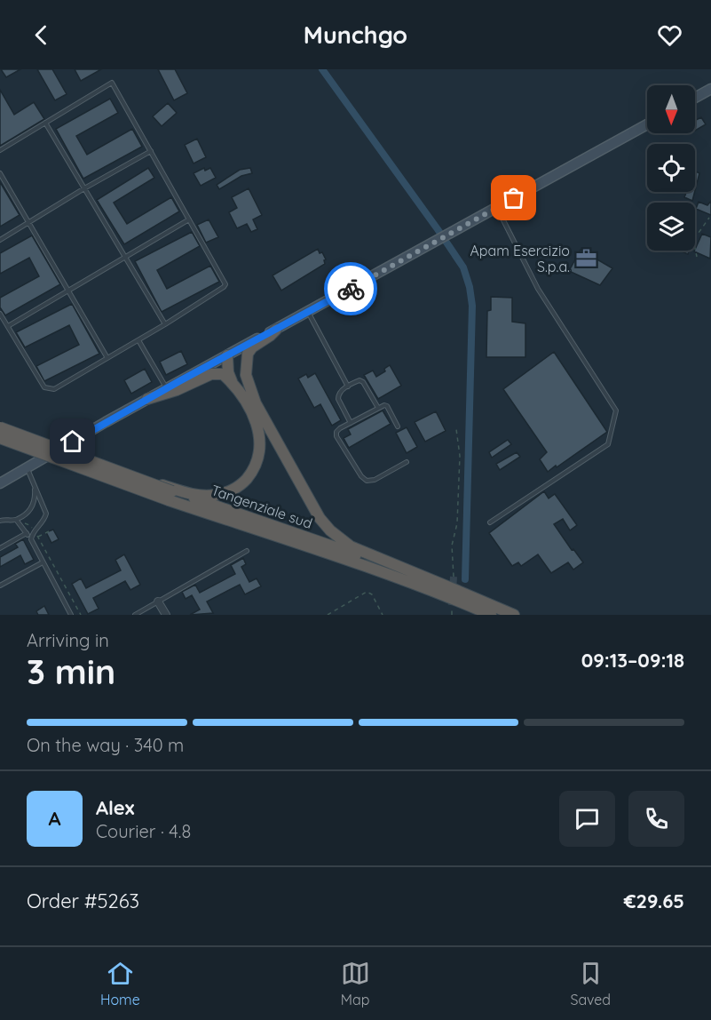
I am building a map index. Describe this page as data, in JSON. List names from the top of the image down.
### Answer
{
  "streets": {
    "highway": ["Tangenziale sud"]
  },
  "places": {
    "office": ["Apam Esercizio S.p.a."]
  },
  "north": "bottom",
  "page": {
    "header": "Munchgo",
    "heading": ["3 min", "Arriving in", "09:13–09:18"],
    "panel": [
      "Alex",
      "Courier · 4.8",
      "Order #5263",
      "€29.65"
    ],
    "bar": "On the way · 340 m",
    "round": "A",
    "tabs": ["Home", "Map", "Saved"]
  }
}
